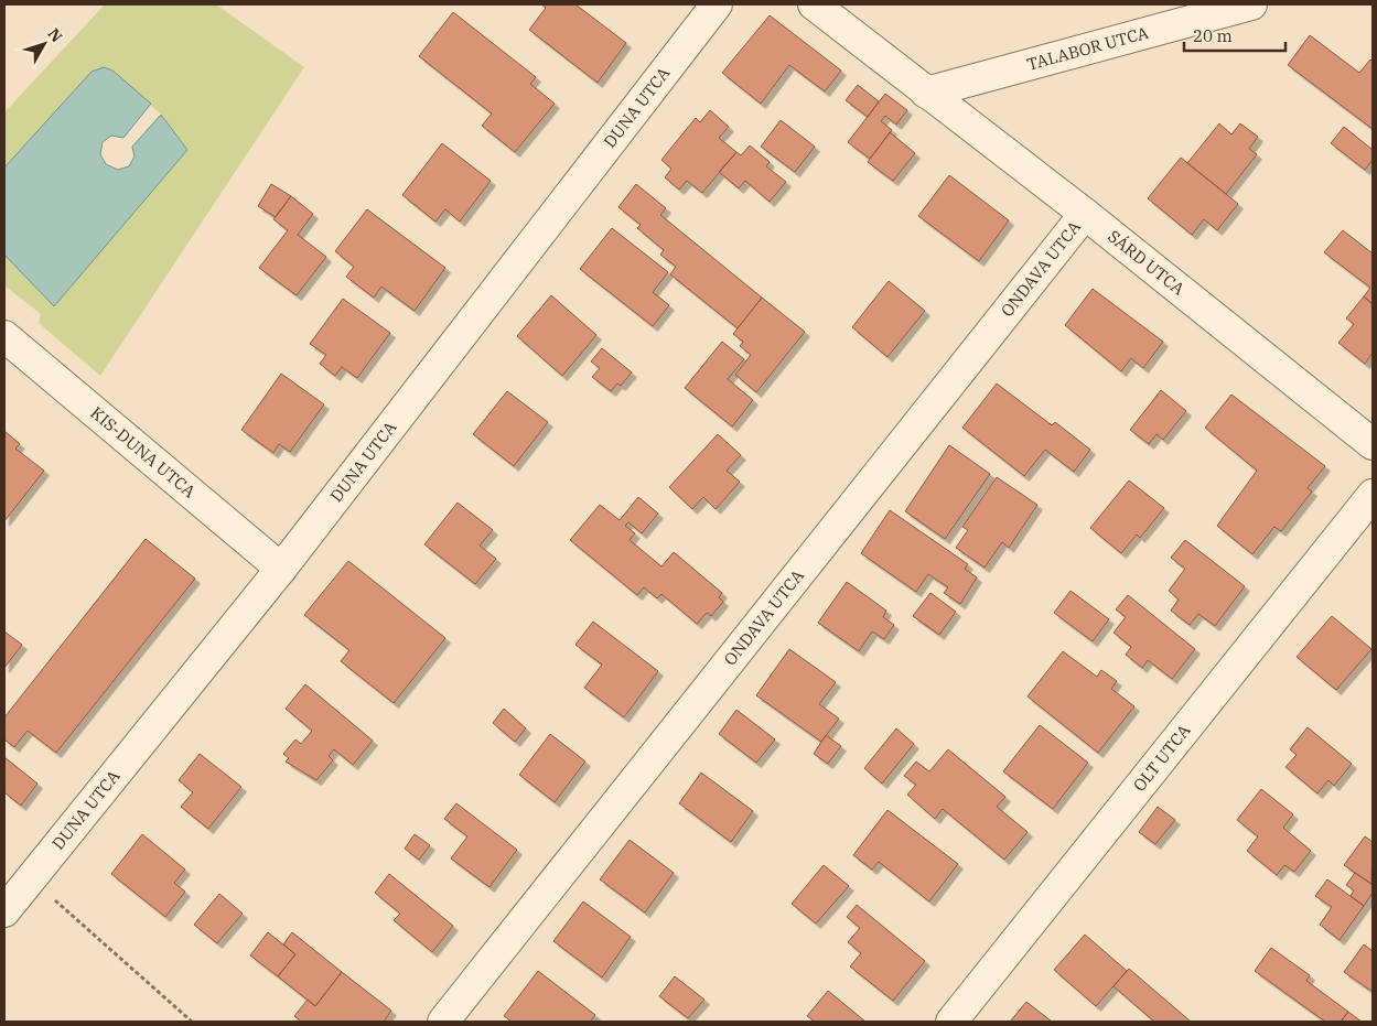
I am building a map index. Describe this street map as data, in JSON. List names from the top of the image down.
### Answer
{
  "streets": {
    "street": [
      "TALABOR UTCA",
      "DUNA UTCA",
      "SÁRD UTCA",
      "ONDAVA UTCA",
      "KIS-DUNA UTCA",
      "OLT UTCA"
    ]
  },
  "crossings": [
    ["TALABOR UTCA", "SÁRD UTCA"],
    ["DUNA UTCA", "KIS-DUNA UTCA"],
    ["SÁRD UTCA", "ONDAVA UTCA"]
  ],
  "scale_bar": "20 m",
  "north": "top right"
}
